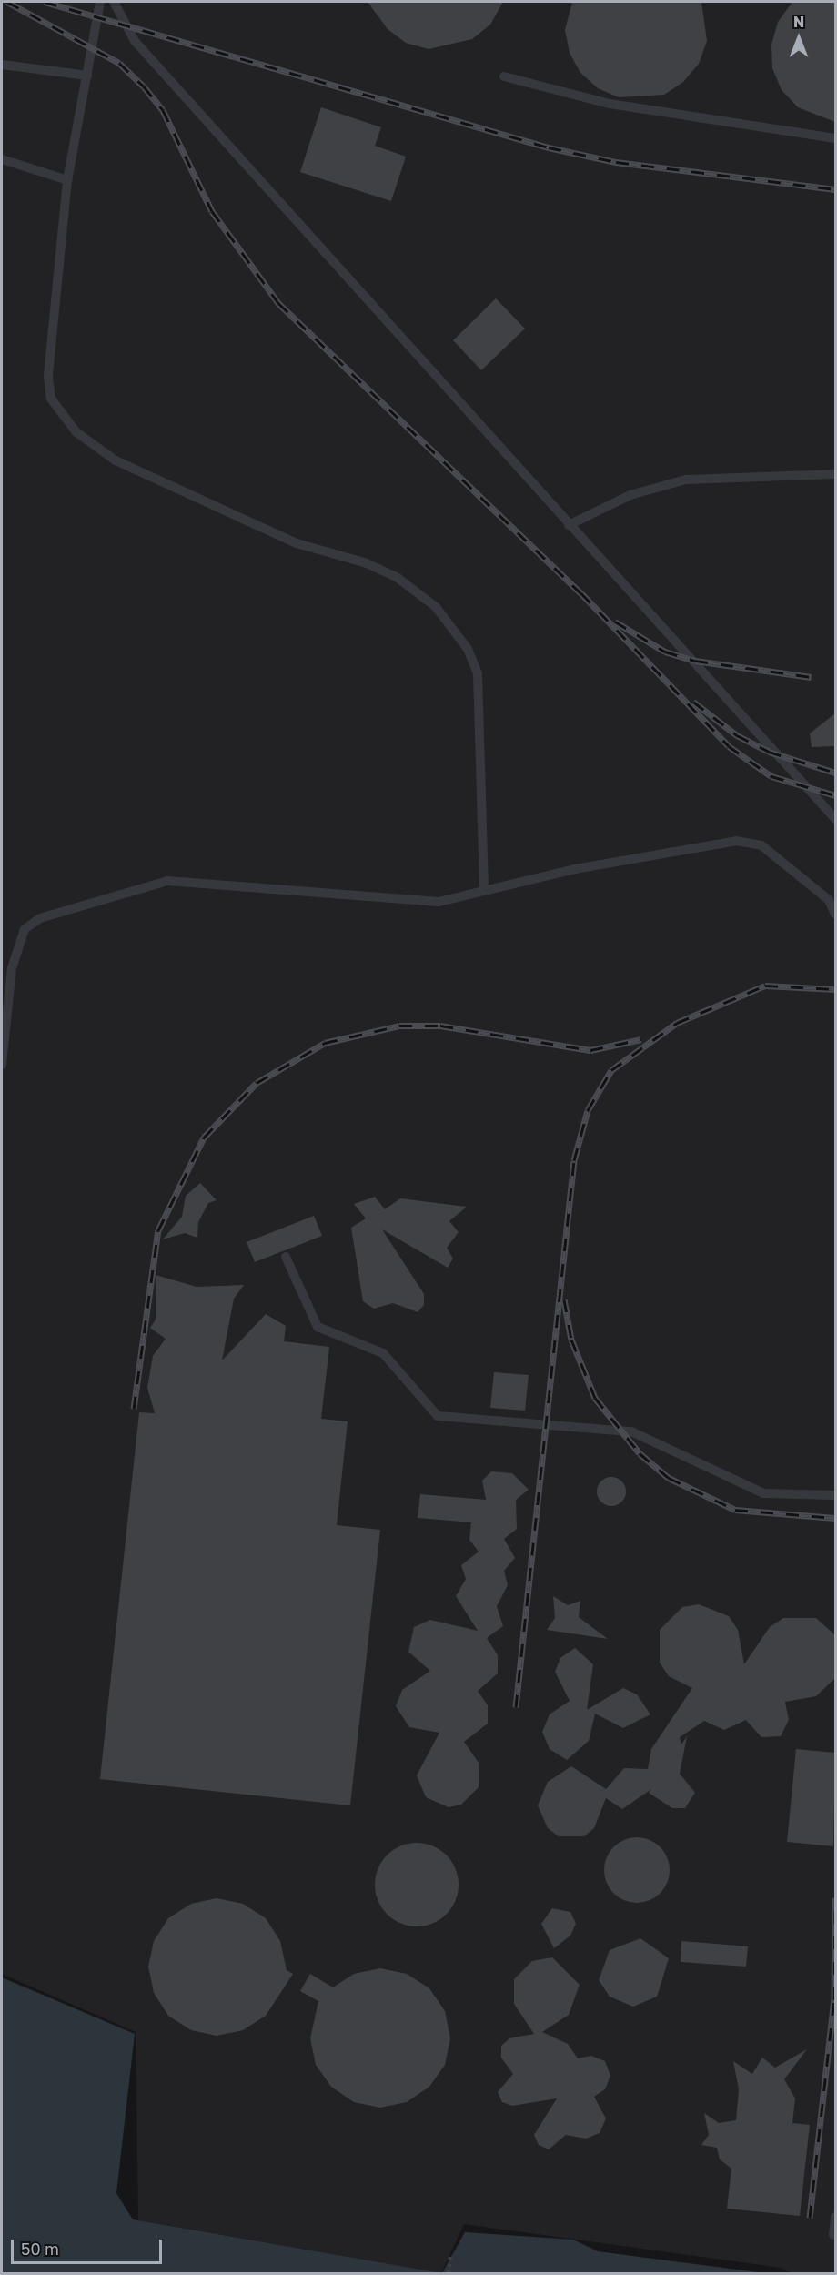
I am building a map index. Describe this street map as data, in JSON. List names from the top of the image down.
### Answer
{
  "scale_bar": "50 m",
  "north": "top"
}
